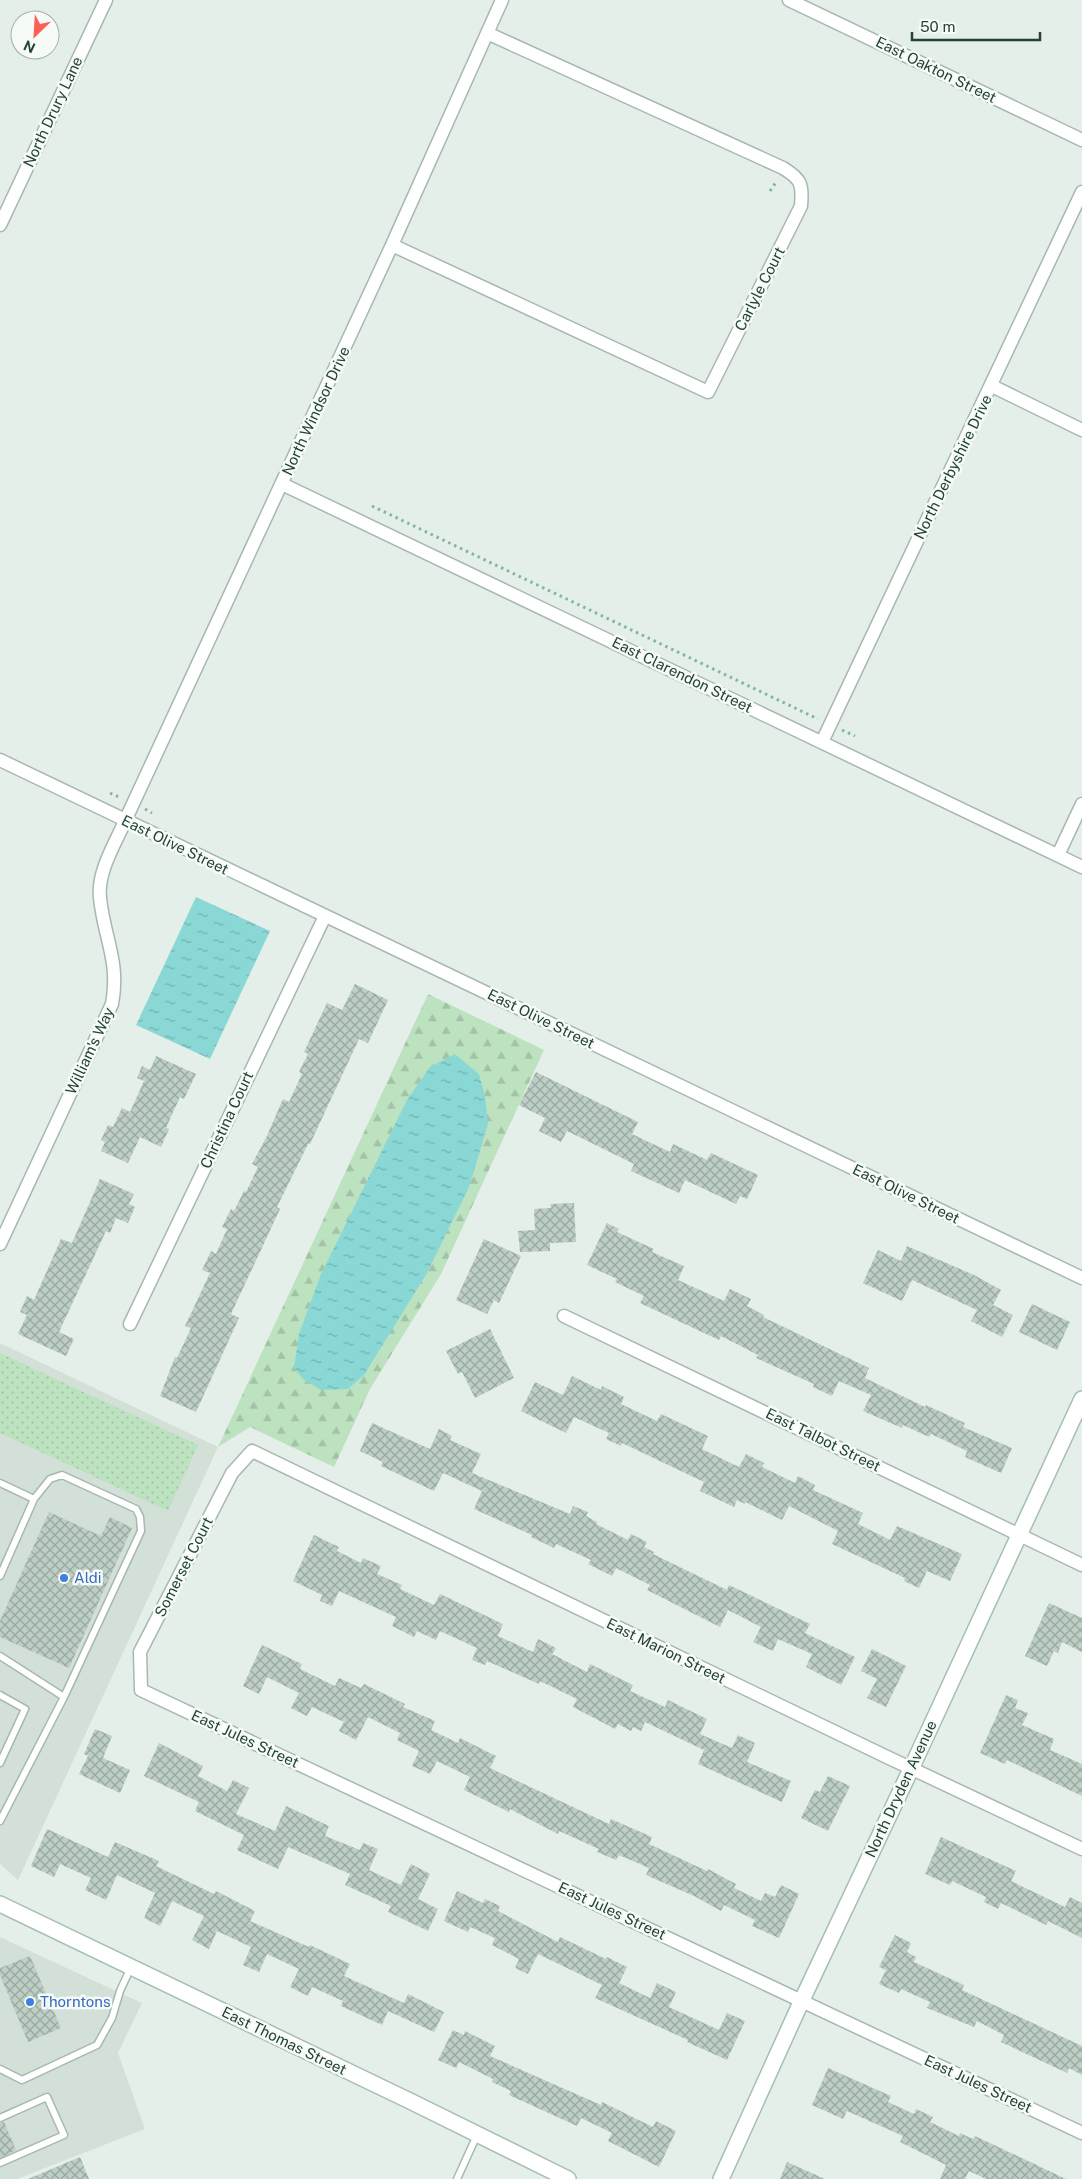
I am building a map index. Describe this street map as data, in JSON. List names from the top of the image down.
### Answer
{
  "streets": {
    "street": [
      "East Oakton Street",
      "North Drury Lane",
      "Carlyle Court",
      "North Windsor Drive",
      "North Derbyshire Drive",
      "East Clarendon Street",
      "East Olive Street",
      "William's Way",
      "Christina Court",
      "East Talbot Street",
      "Somerset Court",
      "East Marion Street",
      "East Jules Street",
      "North Dryden Avenue",
      "East Thomas Street"
    ]
  },
  "crossings": [
    ["Carlyle Court", "North Windsor Drive"],
    ["North Windsor Drive", "East Clarendon Street"],
    ["North Windsor Drive", "East Olive Street"],
    ["North Windsor Drive", "William's Way"],
    ["North Derbyshire Drive", "East Clarendon Street"],
    ["East Olive Street", "William's Way"],
    ["East Olive Street", "Christina Court"],
    ["East Talbot Street", "North Dryden Avenue"],
    ["Somerset Court", "East Marion Street"],
    ["Somerset Court", "East Jules Street"],
    ["East Marion Street", "North Dryden Avenue"],
    ["East Jules Street", "North Dryden Avenue"]
  ],
  "places": ["Aldi", "Thorntons"],
  "scale_bar": "50 m",
  "north": "bottom left"
}
